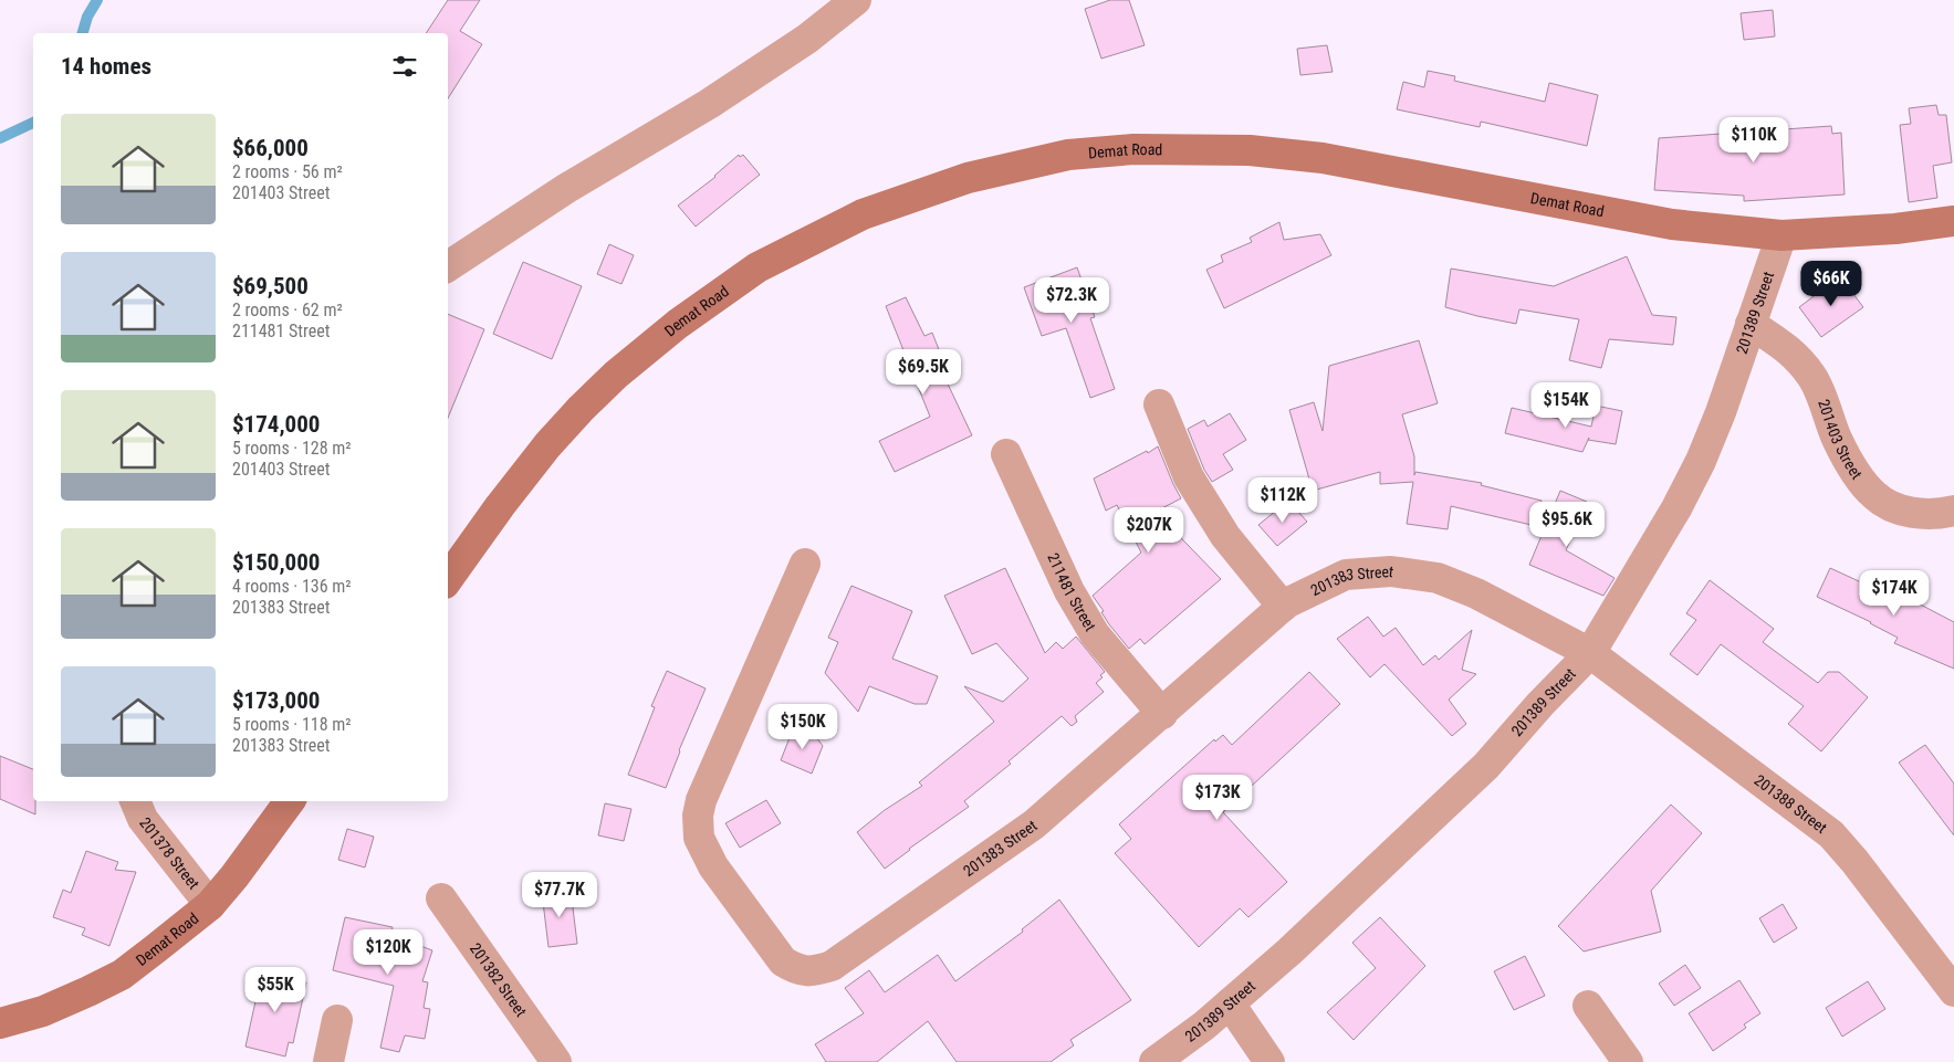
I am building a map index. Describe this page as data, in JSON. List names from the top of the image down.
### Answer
{
  "streets": {
    "street": [
      "Demat Road",
      "201389 Street",
      "201403 Street",
      "201383 Street",
      "211481 Street",
      "201388 Street",
      "201378 Street",
      "201382 Street"
    ]
  },
  "crossings": [
    ["Demat Road", "201389 Street"],
    ["Demat Road", "201378 Street"],
    ["201389 Street", "201403 Street"],
    ["201389 Street", "201383 Street"],
    ["201389 Street", "201388 Street"],
    ["201383 Street", "211481 Street"],
    ["201383 Street", "201388 Street"]
  ],
  "page": {
    "heading": "14 homes",
    "list": [
      {
        "name": "$66,000",
        "note": "2 rooms · 56 m² · 201403 Street"
      },
      {
        "name": "$69,500",
        "note": "2 rooms · 62 m² · 211481 Street"
      },
      {
        "name": "$174,000",
        "note": "5 rooms · 128 m² · 201403 Street"
      },
      {
        "name": "$150,000",
        "note": "4 rooms · 136 m² · 201383 Street"
      },
      {
        "name": "$173,000",
        "note": "5 rooms · 118 m² · 201383 Street"
      }
    ],
    "price": [
      "$110K",
      "$66K",
      "$72.3K",
      "$69.5K",
      "$154K",
      "$112K",
      "$95.6K",
      "$207K",
      "$174K",
      "$150K",
      "$173K",
      "$77.7K",
      "$120K",
      "$55K"
    ]
  }
}
